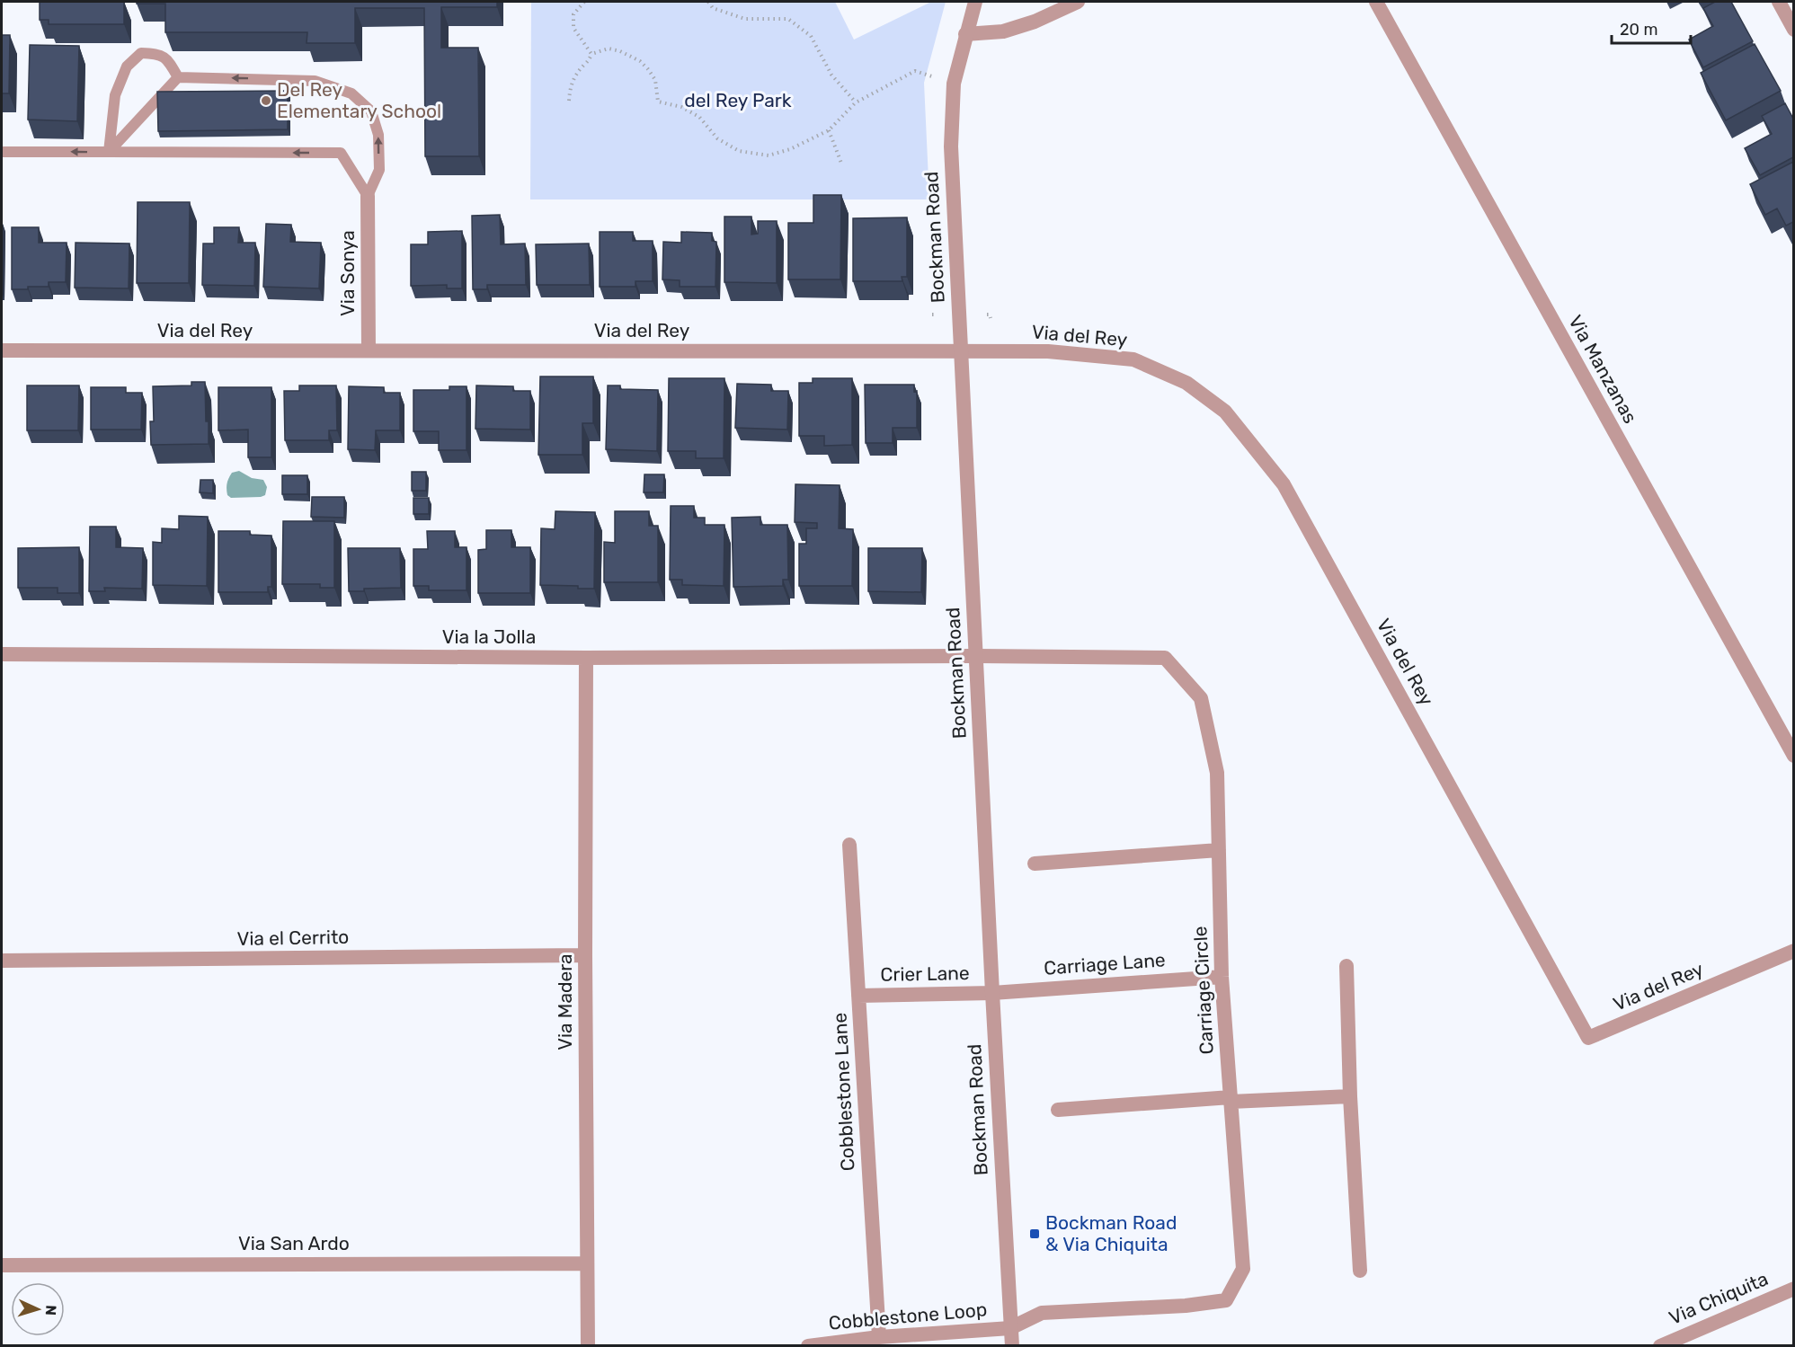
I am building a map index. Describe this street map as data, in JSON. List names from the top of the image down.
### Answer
{
  "streets": {
    "street": [
      "Bockman Road",
      "Via Sonya",
      "Via del Rey",
      "Via Manzanas",
      "Via la Jolla",
      "Via el Cerrito",
      "Carriage Lane",
      "Crier Lane",
      "Carriage Circle",
      "Via Madera",
      "Cobblestone Lane",
      "Via San Ardo",
      "Via Chiquita",
      "Cobblestone Loop"
    ]
  },
  "crossings": [
    ["Bockman Road", "Via del Rey"],
    ["Bockman Road", "Via la Jolla"],
    ["Bockman Road", "Carriage Lane"],
    ["Bockman Road", "Crier Lane"],
    ["Bockman Road", "Carriage Circle"],
    ["Bockman Road", "Cobblestone Loop"],
    ["Via Sonya", "Via del Rey"],
    ["Via la Jolla", "Carriage Circle"],
    ["Via la Jolla", "Via Madera"],
    ["Via el Cerrito", "Via Madera"],
    ["Carriage Lane", "Crier Lane"],
    ["Carriage Lane", "Carriage Circle"],
    ["Crier Lane", "Cobblestone Lane"],
    ["Carriage Circle", "Cobblestone Loop"],
    ["Via Madera", "Via San Ardo"],
    ["Cobblestone Lane", "Cobblestone Loop"]
  ],
  "parks": ["del Rey Park"],
  "places": {
    "other": ["Del Rey Elementary School"],
    "transit": ["Bockman Road & Via Chiquita"]
  },
  "scale_bar": "20 m",
  "north": "right"
}
